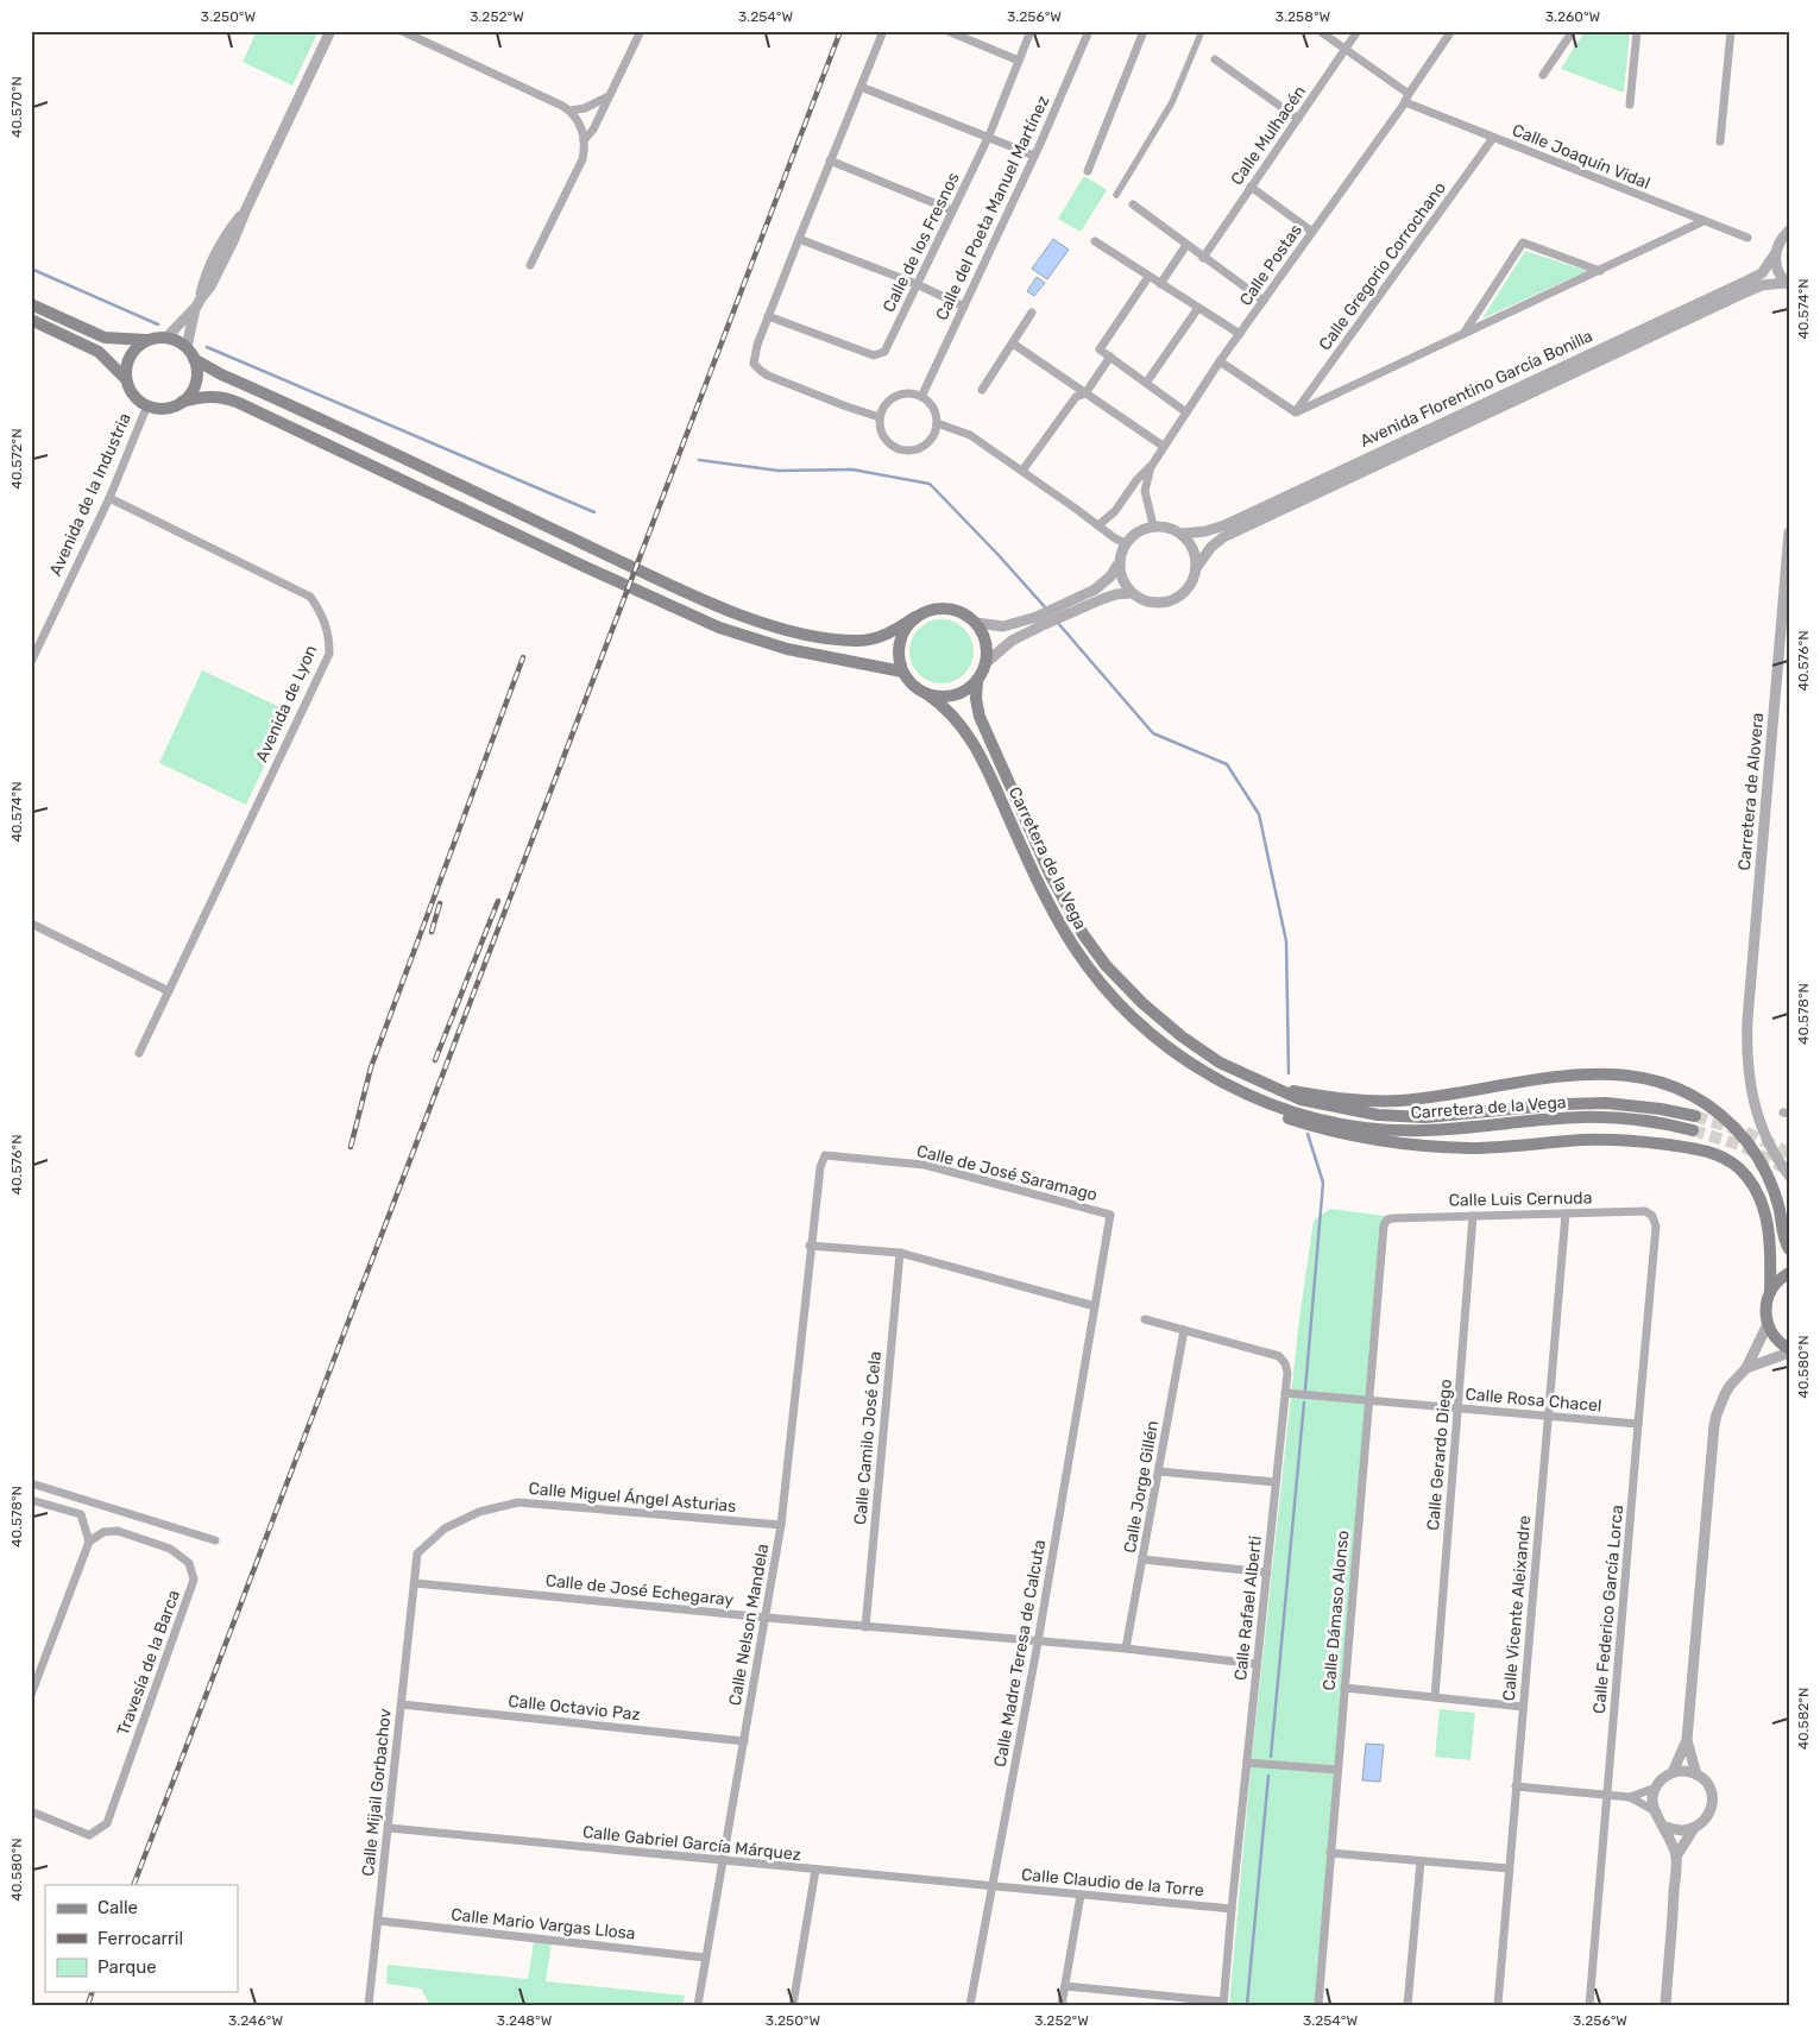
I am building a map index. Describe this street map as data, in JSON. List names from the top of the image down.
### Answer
{
  "streets": {
    "main road": ["Carretera de la Vega"],
    "street": [
      "Calle Mulhacén",
      "Calle Joaquín Vidal",
      "Calle del Poeta Manuel Martínez",
      "Calle de los Fresnos",
      "Calle Postas",
      "Calle Gregorio Corrochano",
      "Avenida Florentino García Bonilla",
      "Avenida de la Industria",
      "Avenida de Lyon",
      "Carretera de Alovera",
      "Calle de José Saramago",
      "Calle Luis Cernuda",
      "Calle Rosa Chacel",
      "Calle Camilo José Cela",
      "Calle Gerardo Diego",
      "Calle Jorge Gillén",
      "Calle Miguel Ángel Asturias",
      "Calle de José Echegaray",
      "Calle Rafael Alberti",
      "Calle Vicente Aleixandre",
      "Calle Federico García Lorca",
      "Calle Dámaso Alonso",
      "Calle Nelson Mandela",
      "Calle Madre Teresa de Calcuta",
      "Travesía de la Barca",
      "Calle Octavio Paz",
      "Calle Mijail Gorbachov",
      "Calle Gabriel García Márquez",
      "Calle Claudio de la Torre",
      "Calle Mario Vargas Llosa"
    ]
  },
  "crossings": [
    ["Calle Mulhacén", "Calle Joaquín Vidal"],
    ["Calle Joaquín Vidal", "Calle Postas"],
    ["Calle Joaquín Vidal", "Calle Gregorio Corrochano"],
    ["Calle Postas", "Avenida Florentino García Bonilla"],
    ["Avenida de la Industria", "Avenida de Lyon"],
    ["Calle de José Saramago", "Calle Nelson Mandela"],
    ["Calle de José Saramago", "Calle Madre Teresa de Calcuta"],
    ["Calle Luis Cernuda", "Calle Gerardo Diego"],
    ["Calle Luis Cernuda", "Calle Vicente Aleixandre"],
    ["Calle Luis Cernuda", "Calle Federico García Lorca"],
    ["Calle Luis Cernuda", "Calle Dámaso Alonso"],
    ["Calle Rosa Chacel", "Calle Gerardo Diego"],
    ["Calle Rosa Chacel", "Calle Rafael Alberti"],
    ["Calle Rosa Chacel", "Calle Vicente Aleixandre"],
    ["Calle Rosa Chacel", "Calle Federico García Lorca"],
    ["Calle Rosa Chacel", "Calle Dámaso Alonso"],
    ["Calle Camilo José Cela", "Calle de José Echegaray"],
    ["Calle Jorge Gillén", "Calle de José Echegaray"],
    ["Calle Jorge Gillén", "Calle Rafael Alberti"],
    ["Calle Miguel Ángel Asturias", "Calle de José Echegaray"],
    ["Calle Miguel Ángel Asturias", "Calle Nelson Mandela"],
    ["Calle Miguel Ángel Asturias", "Calle Mijail Gorbachov"],
    ["Calle de José Echegaray", "Calle Rafael Alberti"],
    ["Calle de José Echegaray", "Calle Nelson Mandela"],
    ["Calle de José Echegaray", "Calle Madre Teresa de Calcuta"],
    ["Calle de José Echegaray", "Calle Mijail Gorbachov"],
    ["Calle Rafael Alberti", "Calle Claudio de la Torre"],
    ["Calle Nelson Mandela", "Calle Octavio Paz"],
    ["Calle Nelson Mandela", "Calle Gabriel García Márquez"],
    ["Calle Nelson Mandela", "Calle Mario Vargas Llosa"],
    ["Calle Madre Teresa de Calcuta", "Calle Gabriel García Márquez"],
    ["Calle Madre Teresa de Calcuta", "Calle Claudio de la Torre"],
    ["Calle Octavio Paz", "Calle Mijail Gorbachov"],
    ["Calle Mijail Gorbachov", "Calle Gabriel García Márquez"],
    ["Calle Mijail Gorbachov", "Calle Mario Vargas Llosa"],
    ["Calle Gabriel García Márquez", "Calle Claudio de la Torre"]
  ],
  "legend": ["Calle", "Ferrocarril", "Parque"],
  "coordinates": [
    "3.250°W",
    "3.252°W",
    "3.254°W",
    "3.256°W",
    "3.258°W",
    "3.260°W",
    "40.570°N",
    "40.574°N",
    "40.572°N",
    "40.576°N",
    "40.578°N",
    "40.580°N",
    "40.582°N",
    "3.246°W",
    "3.248°W"
  ]
}
